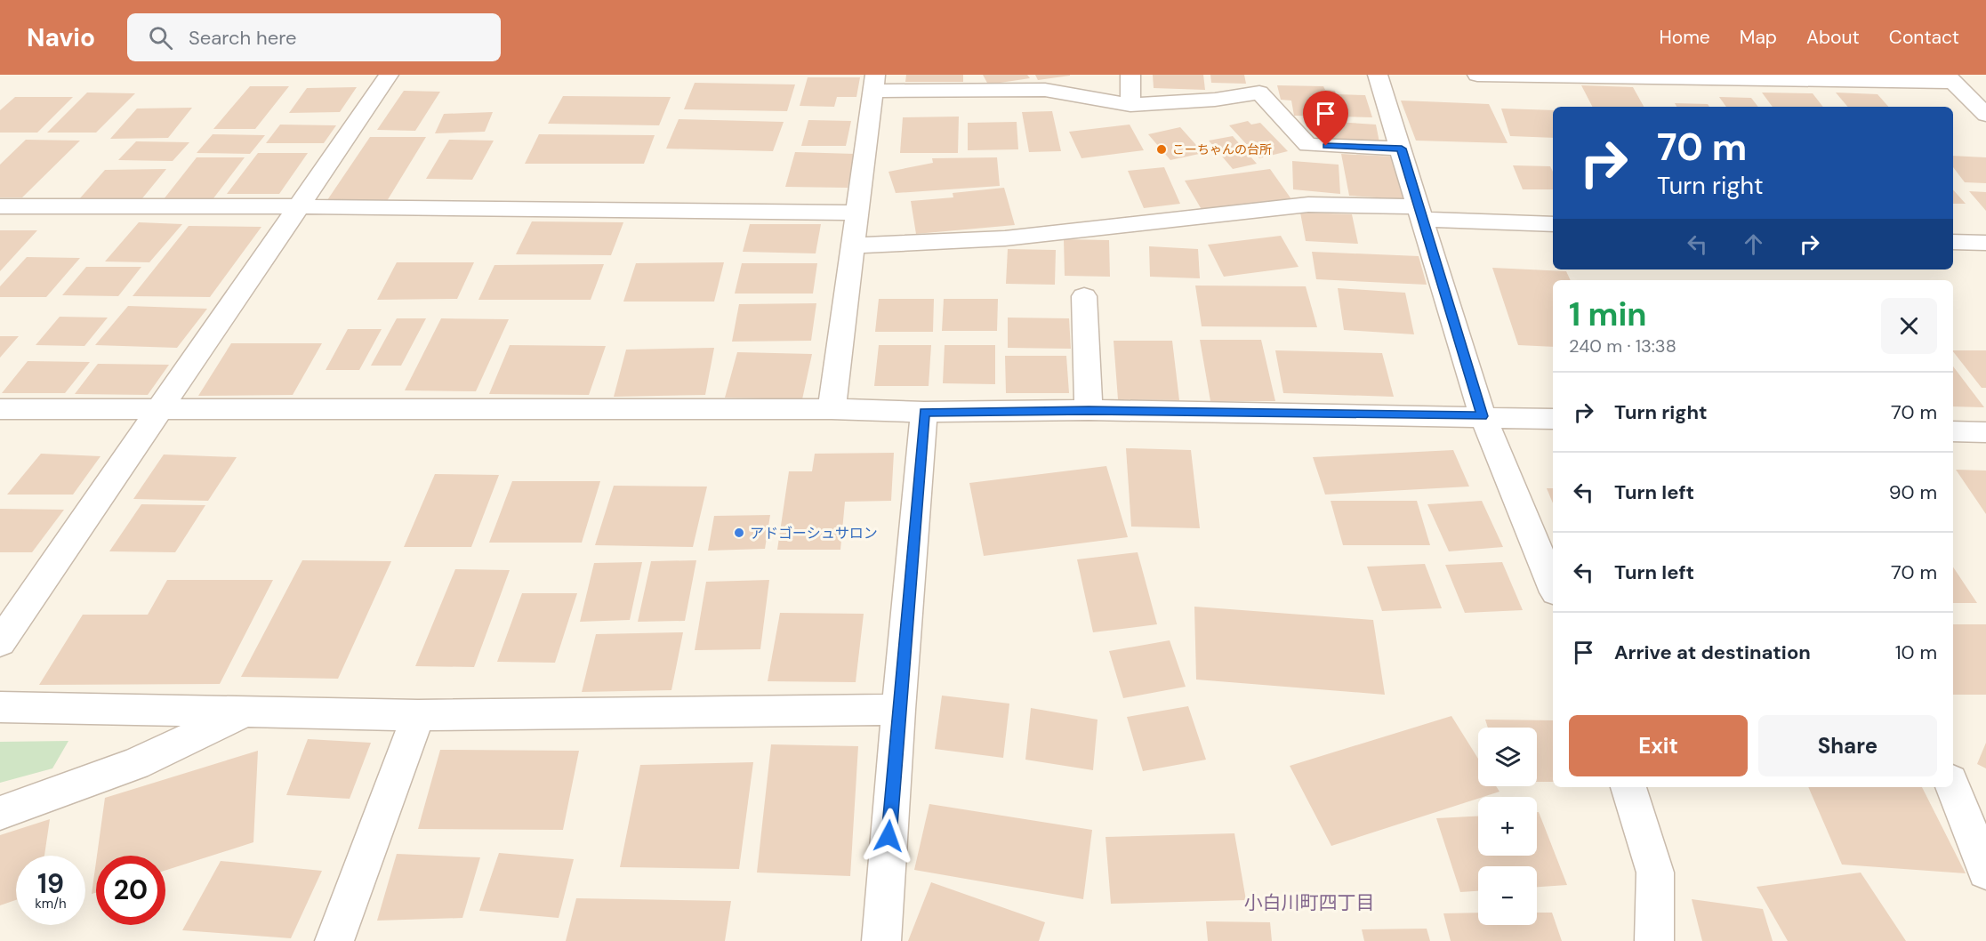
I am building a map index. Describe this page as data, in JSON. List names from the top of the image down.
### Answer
{
  "districts": ["小白川町四丁目"],
  "places": ["こーちゃんの台所", "アドゴーシュサロン"],
  "page": {
    "header": "Navio",
    "search": "Search here",
    "nav": [
      "Home",
      "Map",
      "About",
      "Contact"
    ],
    "turn": ["70 m", "Turn right"],
    "heading": ["1 min", "240 m · 13:38"],
    "list": [
      {
        "name": "Turn right",
        "value": "70 m"
      },
      {
        "name": "Turn left",
        "value": "90 m"
      },
      {
        "name": "Turn left",
        "value": "70 m"
      },
      {
        "name": "Arrive at destination",
        "value": "10 m"
      }
    ],
    "buttons": ["Exit", "Share"],
    "map_buttons": ["+", "−"],
    "speed": "19 km/h",
    "limit": "20"
  }
}
